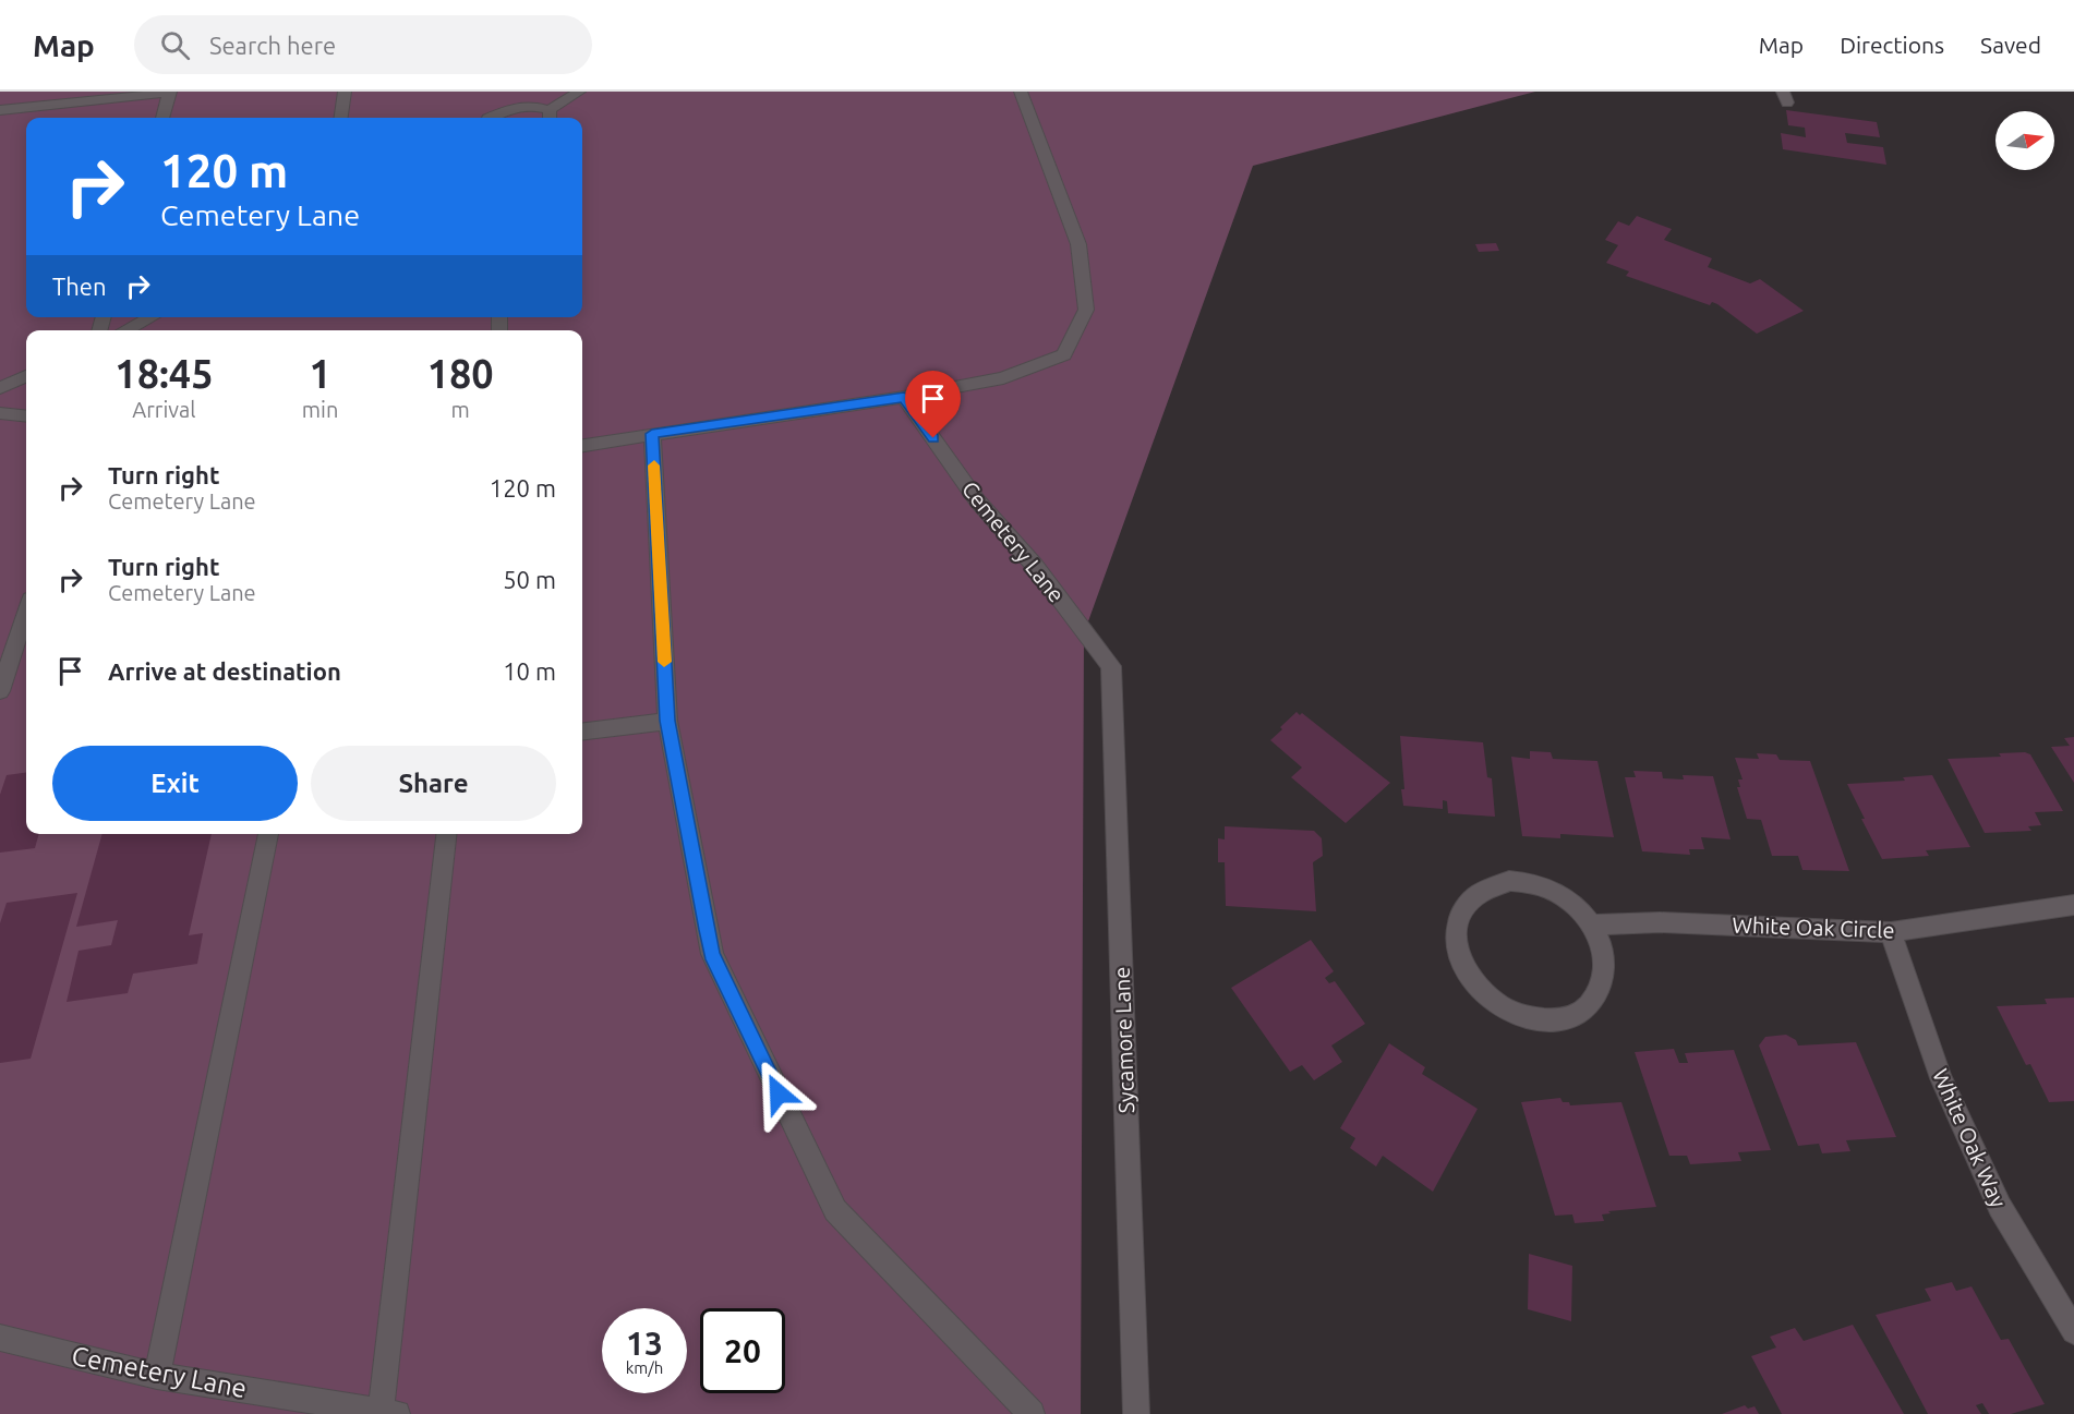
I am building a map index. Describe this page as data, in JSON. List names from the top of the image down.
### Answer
{
  "streets": {
    "street": [
      "Cemetery Lane",
      "White Oak Circle",
      "Sycamore Lane",
      "White Oak Way"
    ]
  },
  "crossings": [
    ["Cemetery Lane", "Sycamore Lane"],
    ["White Oak Circle", "White Oak Way"]
  ],
  "north": "right",
  "page": {
    "header": "Map",
    "search": "Search here",
    "nav": ["Map", "Directions", "Saved"],
    "turn": ["120 m", "Cemetery Lane"],
    "then": "Then",
    "eta": [
      "18:45",
      "Arrival",
      "1",
      "min",
      "180",
      "m"
    ],
    "list": [
      {
        "name": "Turn right",
        "note": "Cemetery Lane",
        "value": "120 m"
      },
      {
        "name": "Turn right",
        "note": "Cemetery Lane",
        "value": "50 m"
      },
      {
        "name": "Arrive at destination",
        "value": "10 m"
      }
    ],
    "buttons": ["Exit", "Share"],
    "speed": "13 km/h",
    "limit": "20"
  }
}
